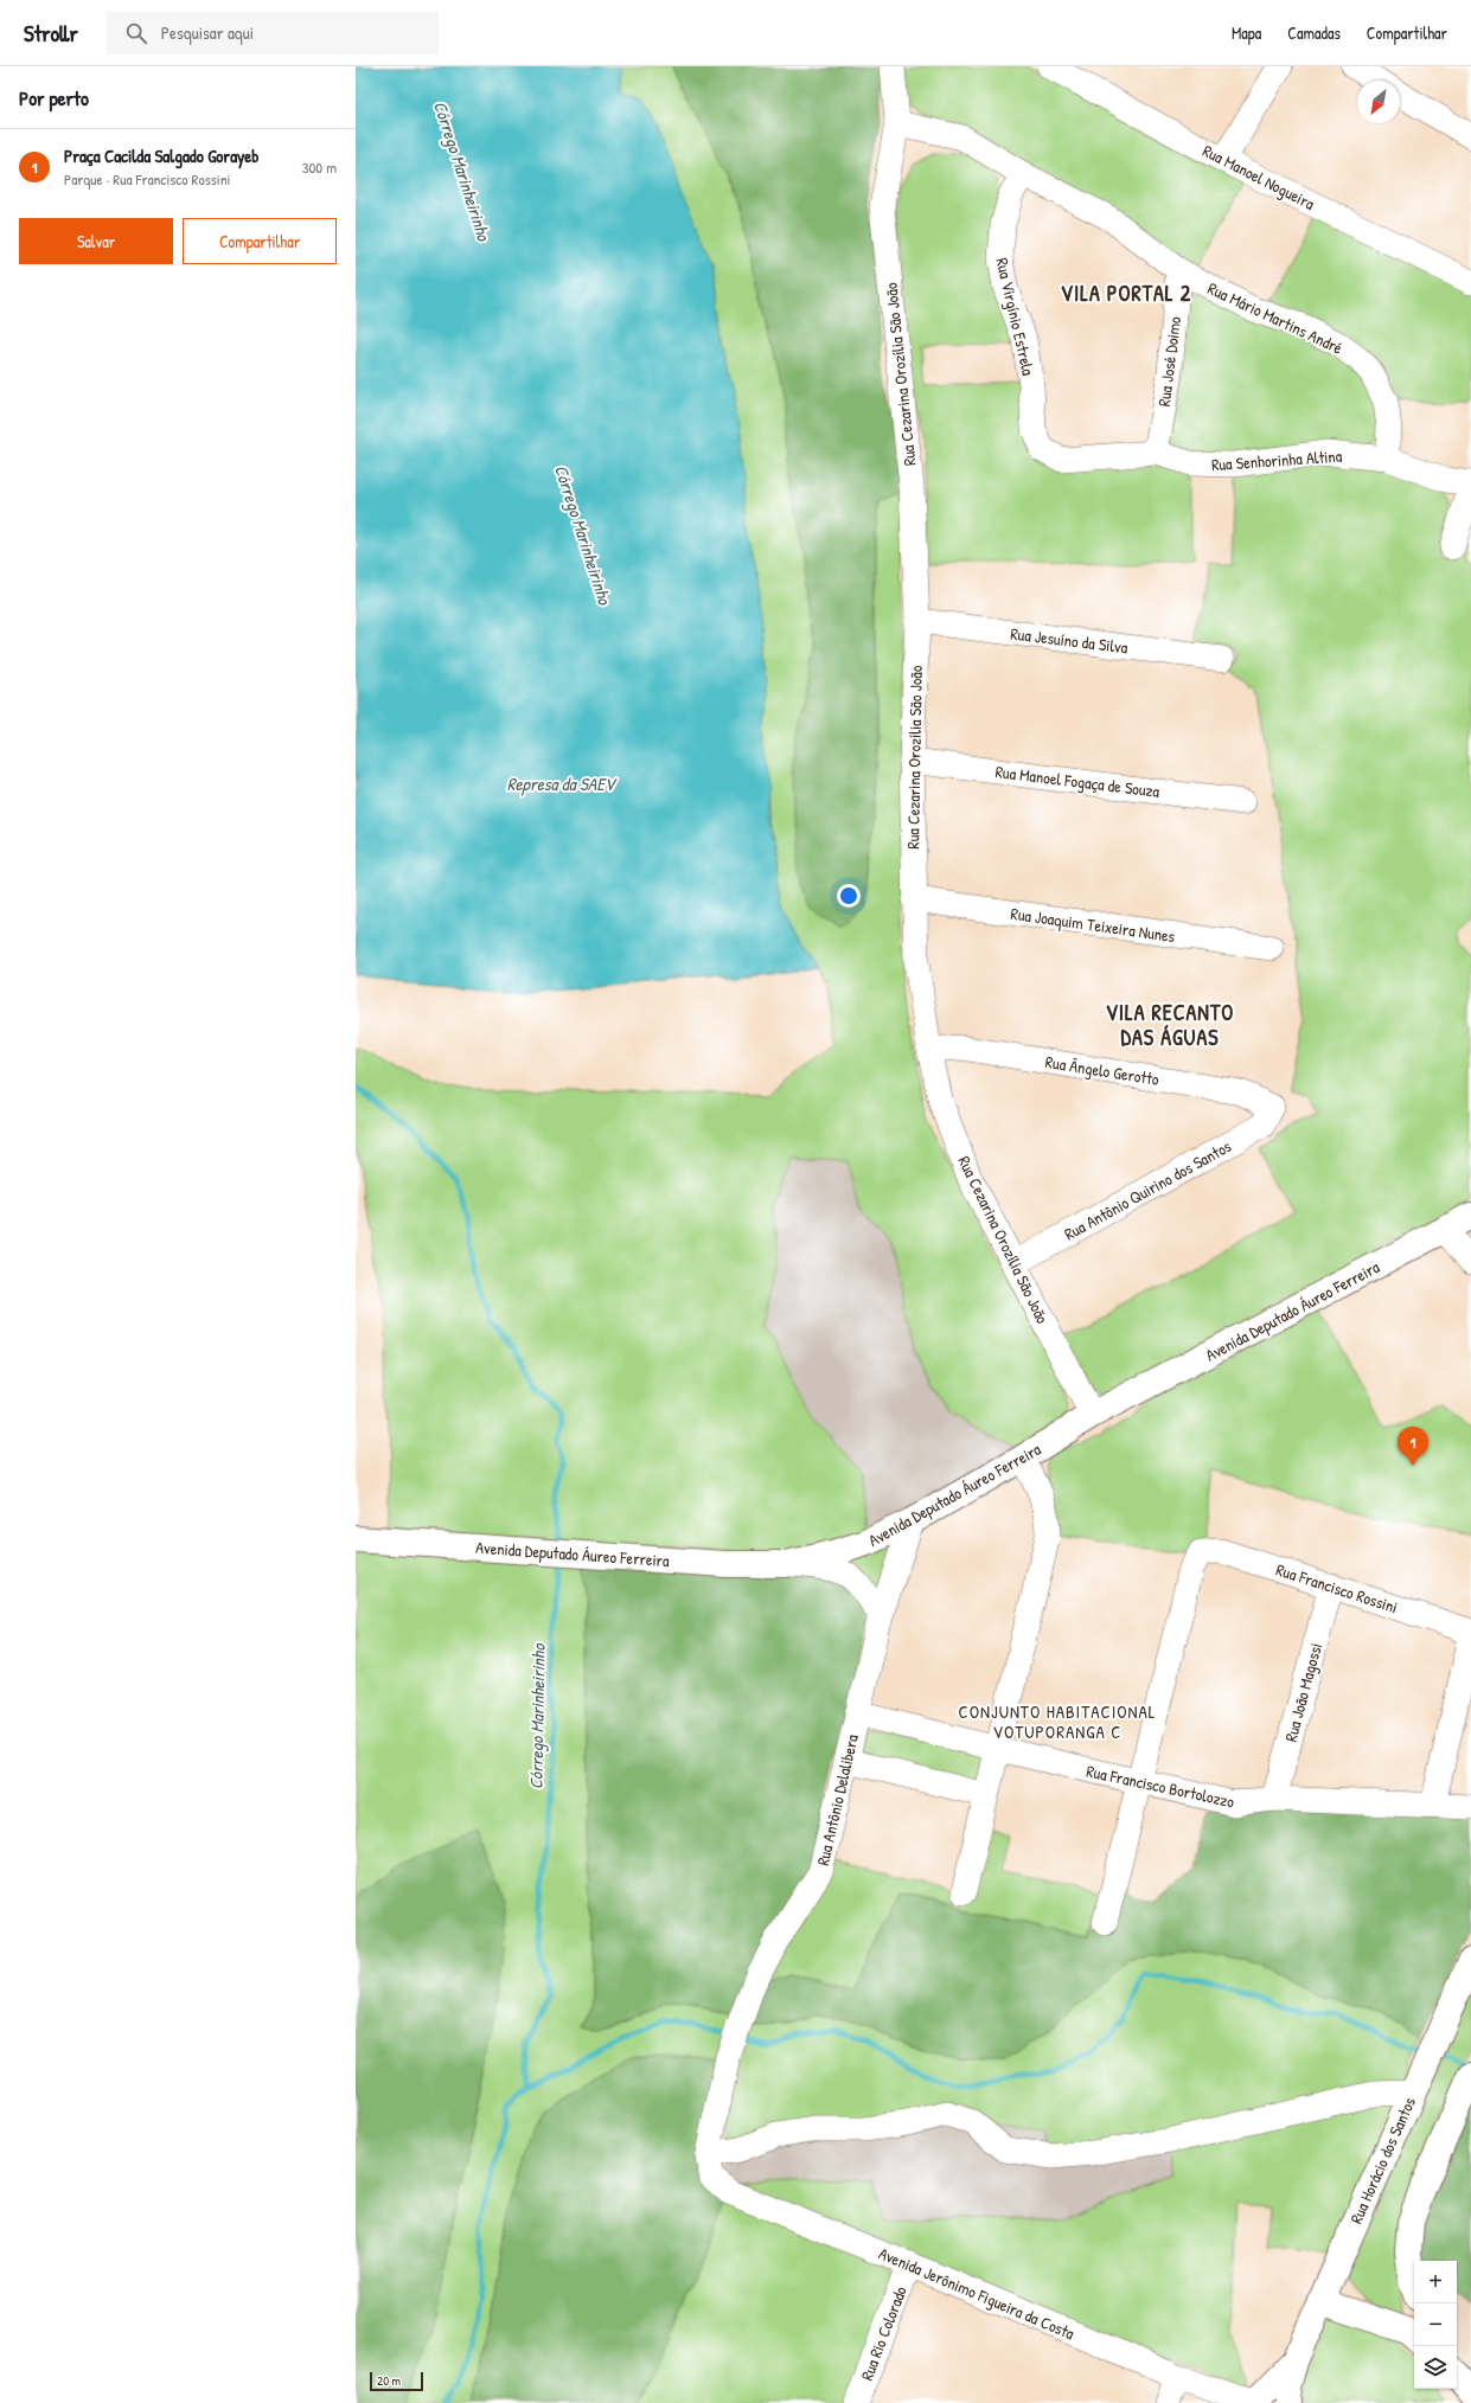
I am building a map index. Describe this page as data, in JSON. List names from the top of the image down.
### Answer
{
  "streets": {
    "main road": ["Avenida Deputado Áureo Ferreira", "Rua Horácio dos Santos"],
    "street": [
      "Rua Manoel Nogueira",
      "Rua Virgínio Estrela",
      "Rua Mário Martins André",
      "Rua José Doimo",
      "Rua Cezarina Orozília São João",
      "Rua Senhorinha Altina",
      "Rua Jesuíno da Silva",
      "Rua Manoel Fogaça de Souza",
      "Rua Joaquim Teixeira Nunes",
      "Rua Ângelo Gerotto",
      "Rua Antônio Quirino dos Santos",
      "Rua Francisco Rossini",
      "Rua João Magossi",
      "Rua Francisco Bortolozzo",
      "Rua Antônio Delalibera",
      "Avenida Jerônimo Figueira da Costa",
      "Rua Rio Colorado"
    ]
  },
  "crossings": [
    ["Rua Virgínio Estrela", "Rua Mário Martins André"],
    ["Rua Virgínio Estrela", "Rua Senhorinha Altina"],
    ["Rua Mário Martins André", "Rua José Doimo"],
    ["Rua Mário Martins André", "Rua Cezarina Orozília São João"],
    ["Rua Mário Martins André", "Rua Senhorinha Altina"],
    ["Rua José Doimo", "Rua Senhorinha Altina"],
    ["Rua Cezarina Orozília São João", "Rua Jesuíno da Silva"],
    ["Rua Cezarina Orozília São João", "Rua Manoel Fogaça de Souza"],
    ["Rua Cezarina Orozília São João", "Rua Joaquim Teixeira Nunes"],
    ["Rua Cezarina Orozília São João", "Rua Ângelo Gerotto"],
    ["Rua Cezarina Orozília São João", "Rua Antônio Quirino dos Santos"],
    ["Rua Cezarina Orozília São João", "Avenida Deputado Áureo Ferreira"],
    ["Rua Ângelo Gerotto", "Rua Antônio Quirino dos Santos"],
    ["Avenida Deputado Áureo Ferreira", "Rua Antônio Delalibera"],
    ["Rua Francisco Rossini", "Rua João Magossi"],
    ["Rua Francisco Rossini", "Rua Francisco Bortolozzo"],
    ["Rua João Magossi", "Rua Francisco Bortolozzo"],
    ["Rua Francisco Bortolozzo", "Rua Antônio Delalibera"],
    ["Rua Antônio Delalibera", "Avenida Jerônimo Figueira da Costa"],
    ["Avenida Jerônimo Figueira da Costa", "Rua Rio Colorado"]
  ],
  "districts": ["VILA PORTAL 2", "VILA RECANTO DAS ÁGUAS", "CONJUNTO HABITACIONAL VOTUPORANGA C"],
  "water": ["Córrego Marinheirinho", "Represa da SAEV"],
  "scale_bar": "20 m",
  "north": "bottom left",
  "page": {
    "header": "Strollr",
    "search": "Pesquisar aqui",
    "nav": ["Mapa", "Camadas", "Compartilhar"],
    "heading": "Por perto",
    "list": [
      {
        "mark": "1",
        "name": "Praça Cacilda Salgado Gorayeb",
        "note": "Parque · Rua Francisco Rossini",
        "value": "300 m"
      }
    ],
    "buttons": ["Salvar", "Compartilhar"],
    "pins": "1",
    "map_buttons": ["+", "−"],
    "scale": "20 m"
  }
}
